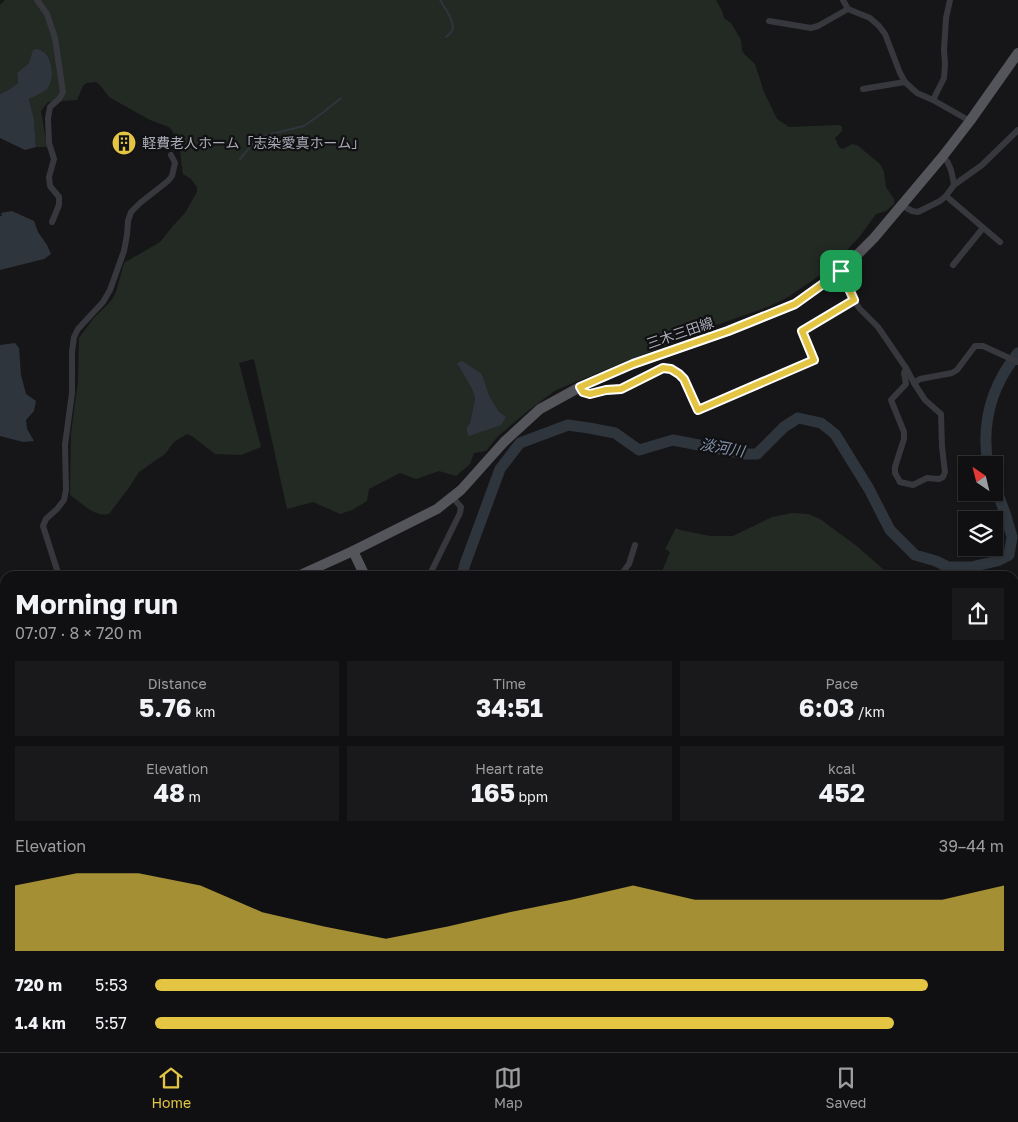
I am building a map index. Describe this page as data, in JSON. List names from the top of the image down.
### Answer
{
  "streets": {
    "main road": ["三木三田線"]
  },
  "water": ["淡河川"],
  "places": {
    "building": ["軽費老人ホーム「志染愛真ホーム」"]
  },
  "north": "top left",
  "page": {
    "heading": ["Morning run", "07:07 · 8 × 720 m"],
    "stats": [
      ["Distance", "5.76 km"],
      ["Time", "34:51"],
      ["Pace", "6:03 /km"],
      ["Elevation", "48 m"],
      ["Heart rate", "165 bpm"],
      ["kcal", "452"]
    ],
    "chart": ["Elevation", "39–44 m"],
    "list": [
      {
        "name": "720 m",
        "note": "5:53"
      },
      {
        "name": "1.4 km",
        "note": "5:57"
      }
    ],
    "tabs": ["Home", "Map", "Saved"]
  }
}
